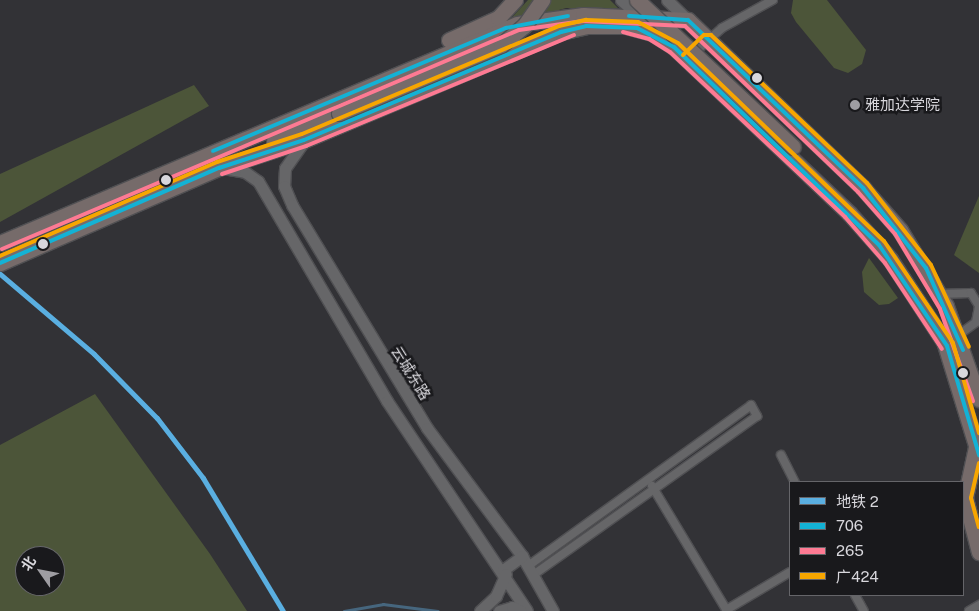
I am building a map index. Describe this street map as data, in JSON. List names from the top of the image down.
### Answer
{
  "streets": {
    "main road": ["云城东路"]
  },
  "places": ["雅加达学院"],
  "lines": [
    "transit line 706",
    "transit line 广424",
    "transit line 265",
    "metro line 2"
  ],
  "legend": [
    "地铁 2",
    "706",
    "265",
    "广424"
  ],
  "north": "top left"
}
